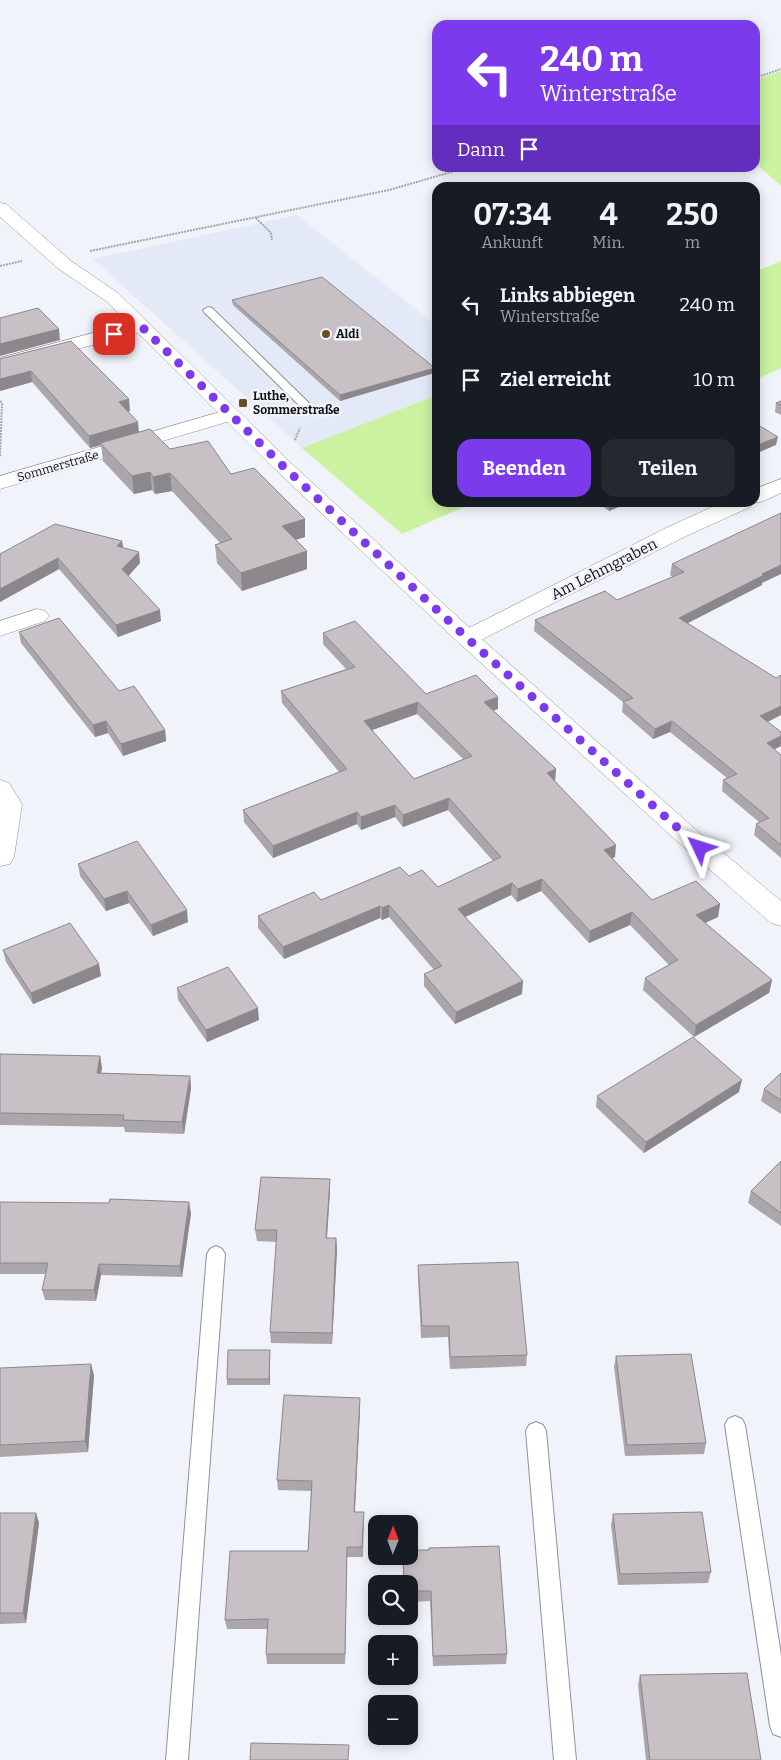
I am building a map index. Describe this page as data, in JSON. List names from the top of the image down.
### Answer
{
  "streets": {
    "street": ["Sommerstraße", "Am Lehmgraben"]
  },
  "places": {
    "other": ["Aldi"],
    "transit": ["Luthe, Sommerstraße"]
  },
  "north": "top",
  "page": {
    "turn": ["240 m", "Winterstraße"],
    "then": "Dann",
    "eta": [
      "07:34",
      "Ankunft",
      "4",
      "Min.",
      "250",
      "m"
    ],
    "list": [
      {
        "name": "Links abbiegen",
        "note": "Winterstraße",
        "value": "240 m"
      },
      {
        "name": "Ziel erreicht",
        "value": "10 m"
      }
    ],
    "buttons": ["Beenden", "Teilen"],
    "map_buttons": ["+", "−"]
  }
}
